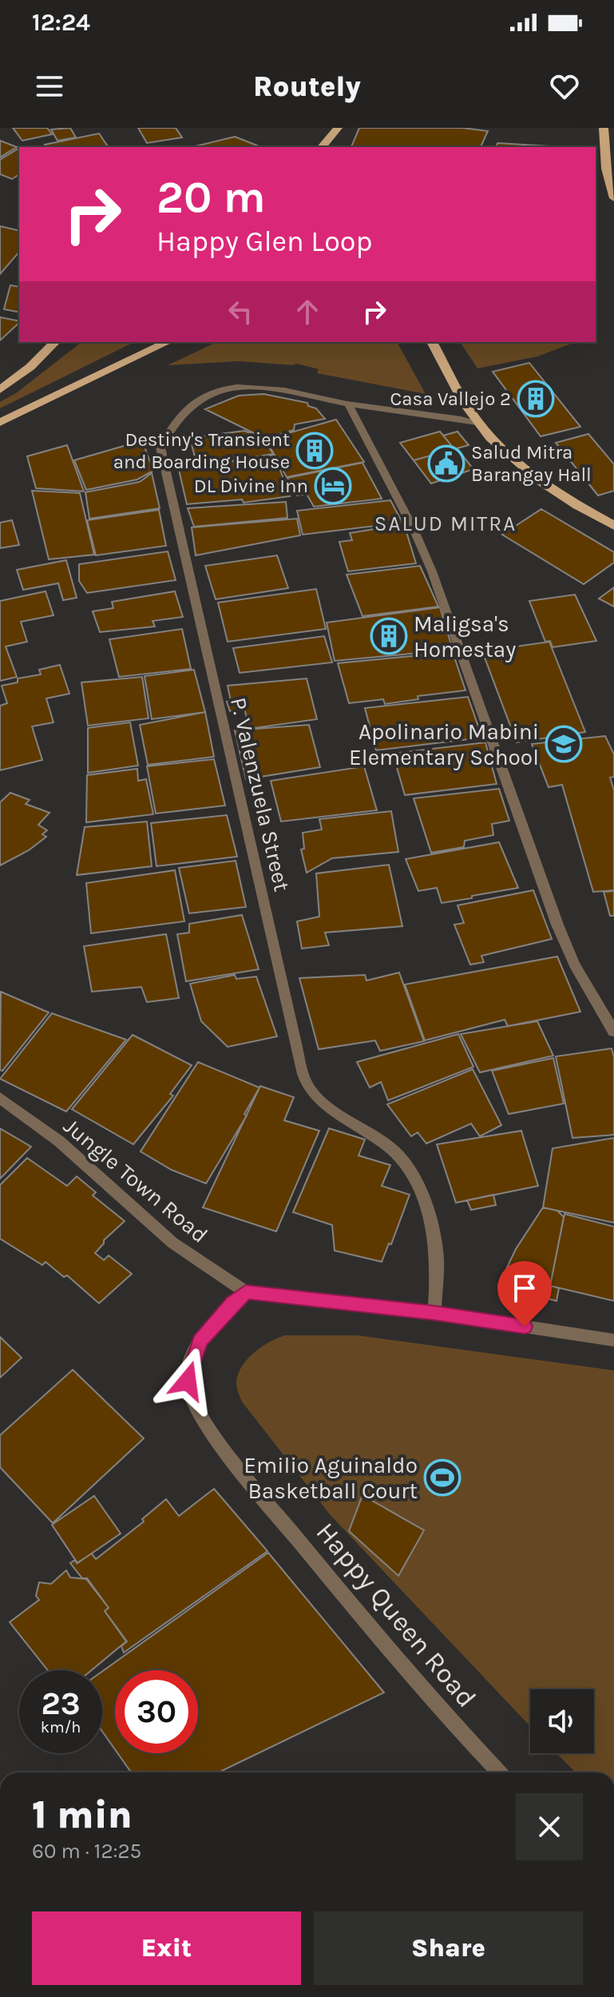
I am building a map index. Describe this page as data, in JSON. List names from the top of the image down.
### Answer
{
  "streets": {
    "street": ["P. Valenzuela Street", "Jungle Town Road", "Happy Queen Road"]
  },
  "crossings": [
    ["Jungle Town Road", "Happy Queen Road"]
  ],
  "districts": ["SALUD MITRA"],
  "places": {
    "building": ["Casa Vallejo 2", "Destiny's Transient and Boarding House", "Maligsa's Homestay"],
    "public building": ["Salud Mitra Barangay Hall"],
    "hotel": ["DL Divine Inn"],
    "school or university": ["Apolinario Mabini Elementary School"],
    "sports": ["Emilio Aguinaldo Basketball Court"]
  },
  "page": {
    "status": "12:24",
    "header": "Routely",
    "turn": ["20 m", "Happy Glen Loop"],
    "speed": "23 km/h",
    "limit": "30",
    "heading": ["1 min", "60 m · 12:25"],
    "buttons": ["Exit", "Share"]
  }
}
